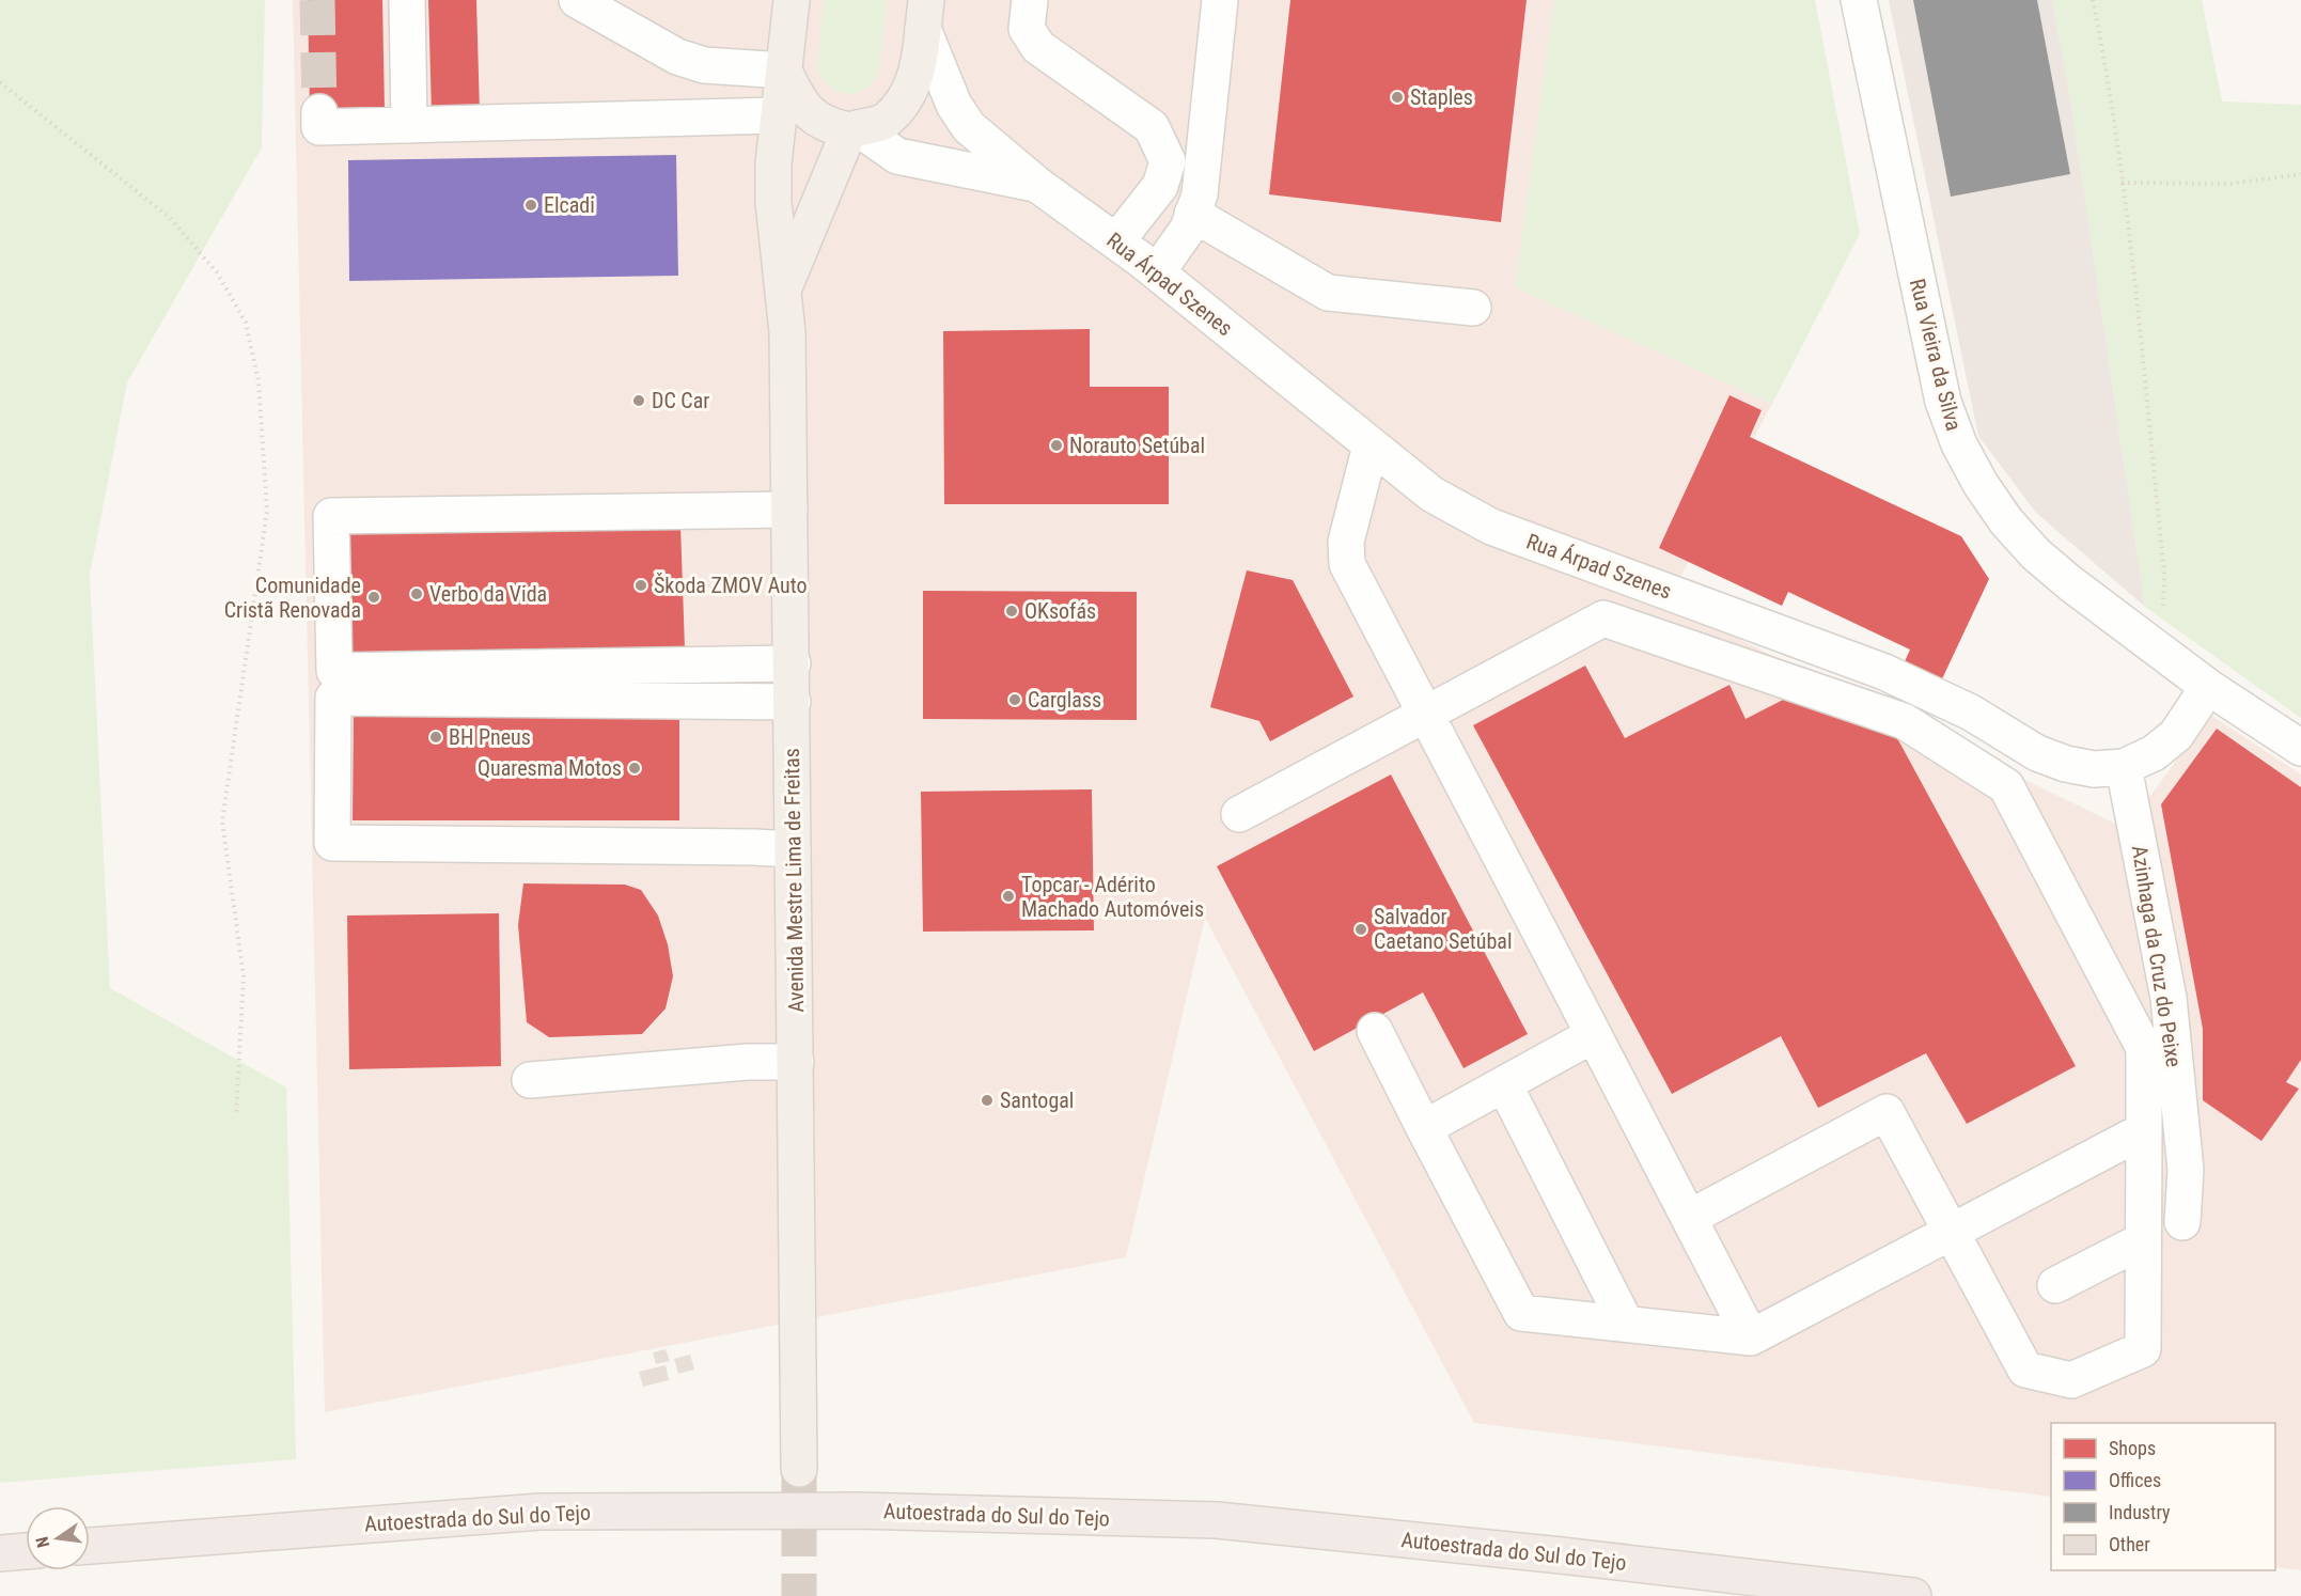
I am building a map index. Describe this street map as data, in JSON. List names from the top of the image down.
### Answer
{
  "streets": {
    "highway": ["Autoestrada do Sul do Tejo"],
    "main road": ["Avenida Mestre Lima de Freitas"],
    "street": ["Rua Árpad Szenes", "Rua Vieira da Silva", "Azinhaga da Cruz do Peixe"]
  },
  "crossings": [
    ["Rua Árpad Szenes", "Rua Vieira da Silva"],
    ["Rua Árpad Szenes", "Azinhaga da Cruz do Peixe"]
  ],
  "places": [
    "Staples",
    "Elcadi",
    "DC Car",
    "Norauto Setúbal",
    "Škoda ZMOV Auto",
    "Verbo da Vida",
    "Comunidade Cristã Renovada",
    "OKsofás",
    "Carglass",
    "BH Pneus",
    "Quaresma Motos",
    "Topcar - Adérito Machado Automóveis",
    "Salvador Caetano Setúbal",
    "Santogal"
  ],
  "legend": [
    "Shops",
    "Offices",
    "Industry",
    "Other"
  ],
  "north": "left"
}
